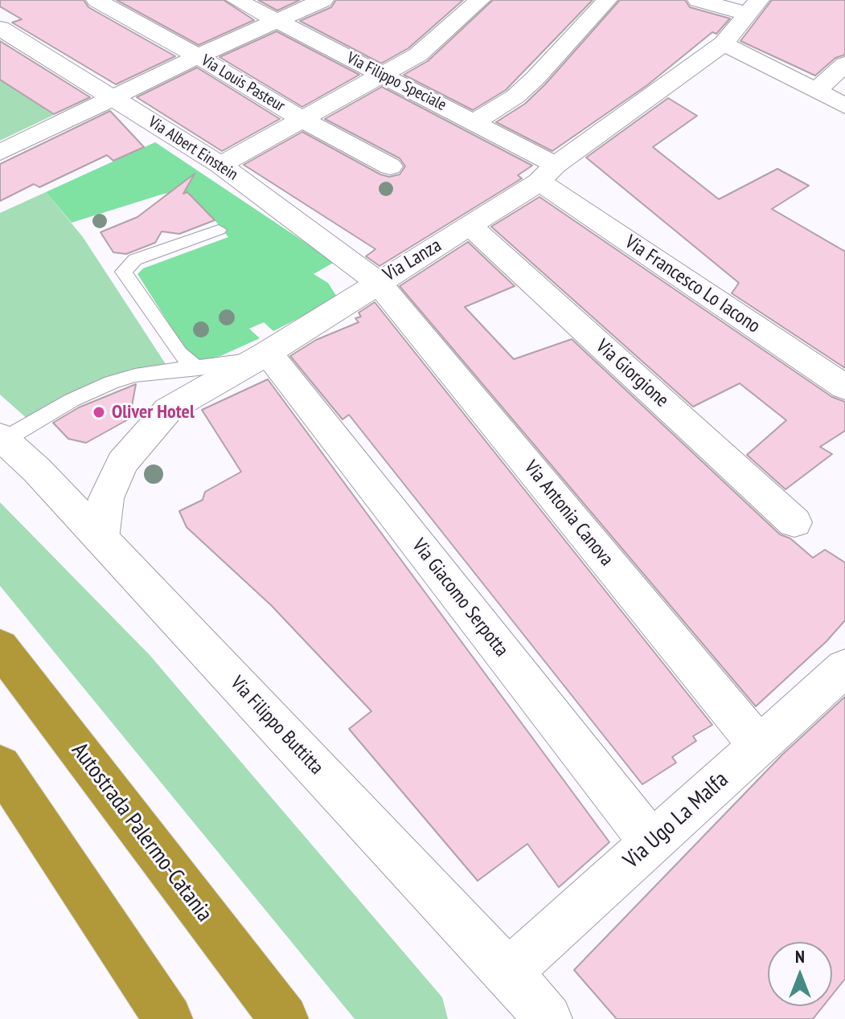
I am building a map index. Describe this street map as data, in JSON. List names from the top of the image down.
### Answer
{
  "streets": {
    "highway": ["Autostrada Palermo-Catania"],
    "street": [
      "Via Filippo Speciale",
      "Via Louis Pasteur",
      "Via Albert Einstein",
      "Via Lanza",
      "Via Francesco Lo Iacono",
      "Via Giorgione",
      "Via Antonia Canova",
      "Via Giacomo Serpotta",
      "Via Filippo Buttitta",
      "Via Ugo La Malfa"
    ]
  },
  "crossings": [
    ["Via Filippo Speciale", "Via Lanza"],
    ["Via Filippo Speciale", "Via Francesco Lo Iacono"],
    ["Via Albert Einstein", "Via Lanza"],
    ["Via Albert Einstein", "Via Antonia Canova"],
    ["Via Lanza", "Via Francesco Lo Iacono"],
    ["Via Lanza", "Via Giorgione"],
    ["Via Lanza", "Via Antonia Canova"],
    ["Via Lanza", "Via Giacomo Serpotta"],
    ["Via Lanza", "Via Filippo Buttitta"],
    ["Via Antonia Canova", "Via Ugo La Malfa"],
    ["Via Giacomo Serpotta", "Via Ugo La Malfa"],
    ["Via Filippo Buttitta", "Via Ugo La Malfa"]
  ],
  "places": ["Oliver Hotel"],
  "north": "top"
}
